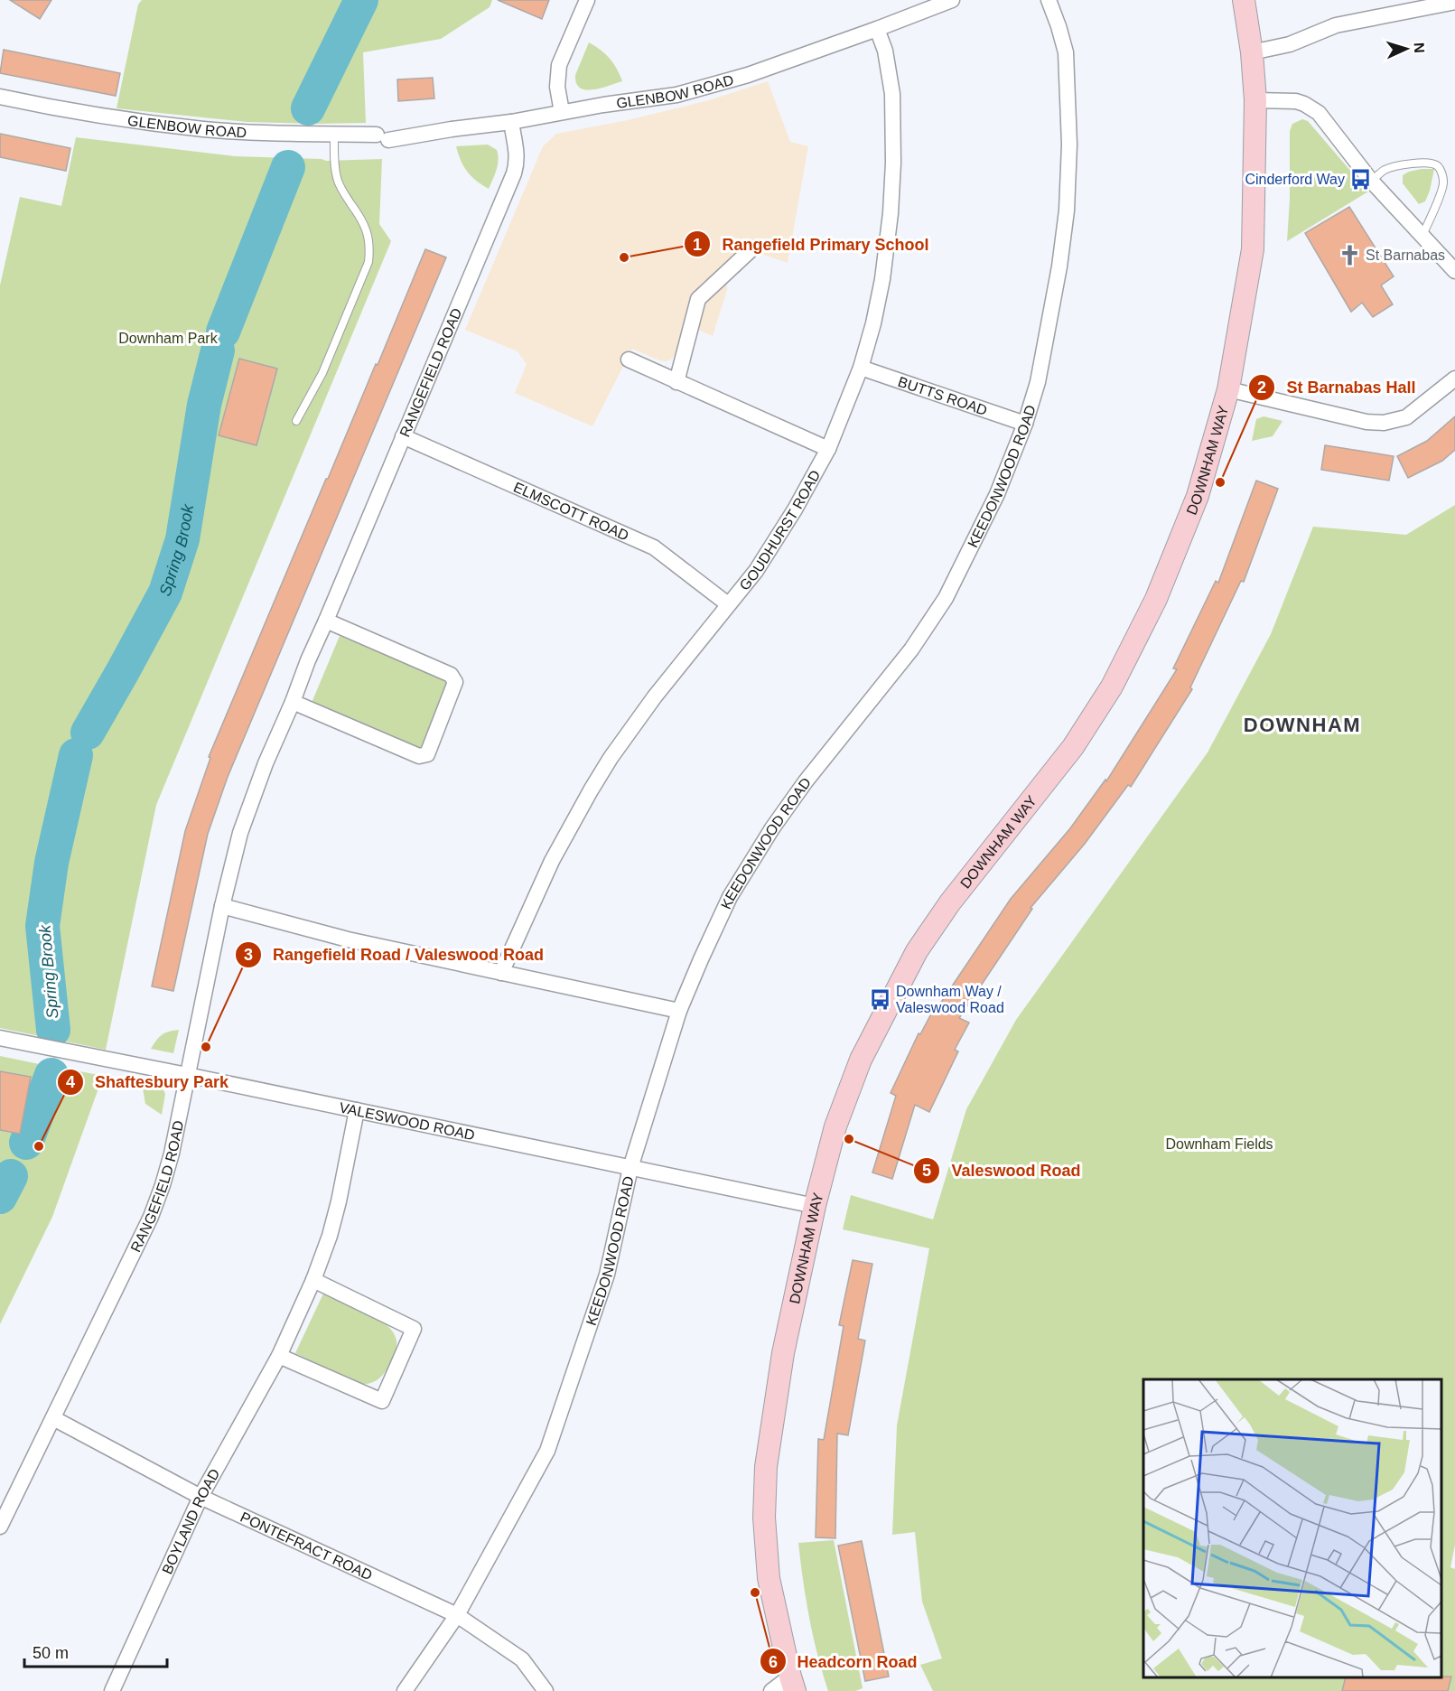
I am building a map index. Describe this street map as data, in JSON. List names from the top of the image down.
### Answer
{
  "streets": {
    "street": [
      "GLENBOW ROAD",
      "RANGEFIELD ROAD",
      "BUTTS ROAD",
      "DOWNHAM WAY",
      "KEEDONWOOD ROAD",
      "ELMSCOTT ROAD",
      "GOUDHURST ROAD",
      "VALESWOOD ROAD",
      "BOYLAND ROAD",
      "PONTEFRACT ROAD"
    ]
  },
  "crossings": [
    ["GLENBOW ROAD", "RANGEFIELD ROAD"],
    ["GLENBOW ROAD", "GOUDHURST ROAD"],
    ["RANGEFIELD ROAD", "ELMSCOTT ROAD"],
    ["RANGEFIELD ROAD", "VALESWOOD ROAD"],
    ["RANGEFIELD ROAD", "PONTEFRACT ROAD"],
    ["BUTTS ROAD", "KEEDONWOOD ROAD"],
    ["BUTTS ROAD", "GOUDHURST ROAD"],
    ["DOWNHAM WAY", "VALESWOOD ROAD"],
    ["KEEDONWOOD ROAD", "VALESWOOD ROAD"],
    ["KEEDONWOOD ROAD", "PONTEFRACT ROAD"],
    ["ELMSCOTT ROAD", "GOUDHURST ROAD"],
    ["VALESWOOD ROAD", "BOYLAND ROAD"],
    ["BOYLAND ROAD", "PONTEFRACT ROAD"]
  ],
  "districts": ["DOWNHAM"],
  "water": ["Spring Brook"],
  "parks": ["Downham Park", "Downham Fields"],
  "places": {
    "bus stop": ["Cinderford Way", "Downham Way / Valeswood Road"],
    "church": ["St Barnabas"],
    "other": [
      "Rangefield Primary School",
      "St Barnabas Hall",
      "Rangefield Road / Valeswood Road",
      "Valeswood Road",
      "Shaftesbury Park",
      "Headcorn Road"
    ]
  },
  "scale_bar": "50 m",
  "north": "right"
}
